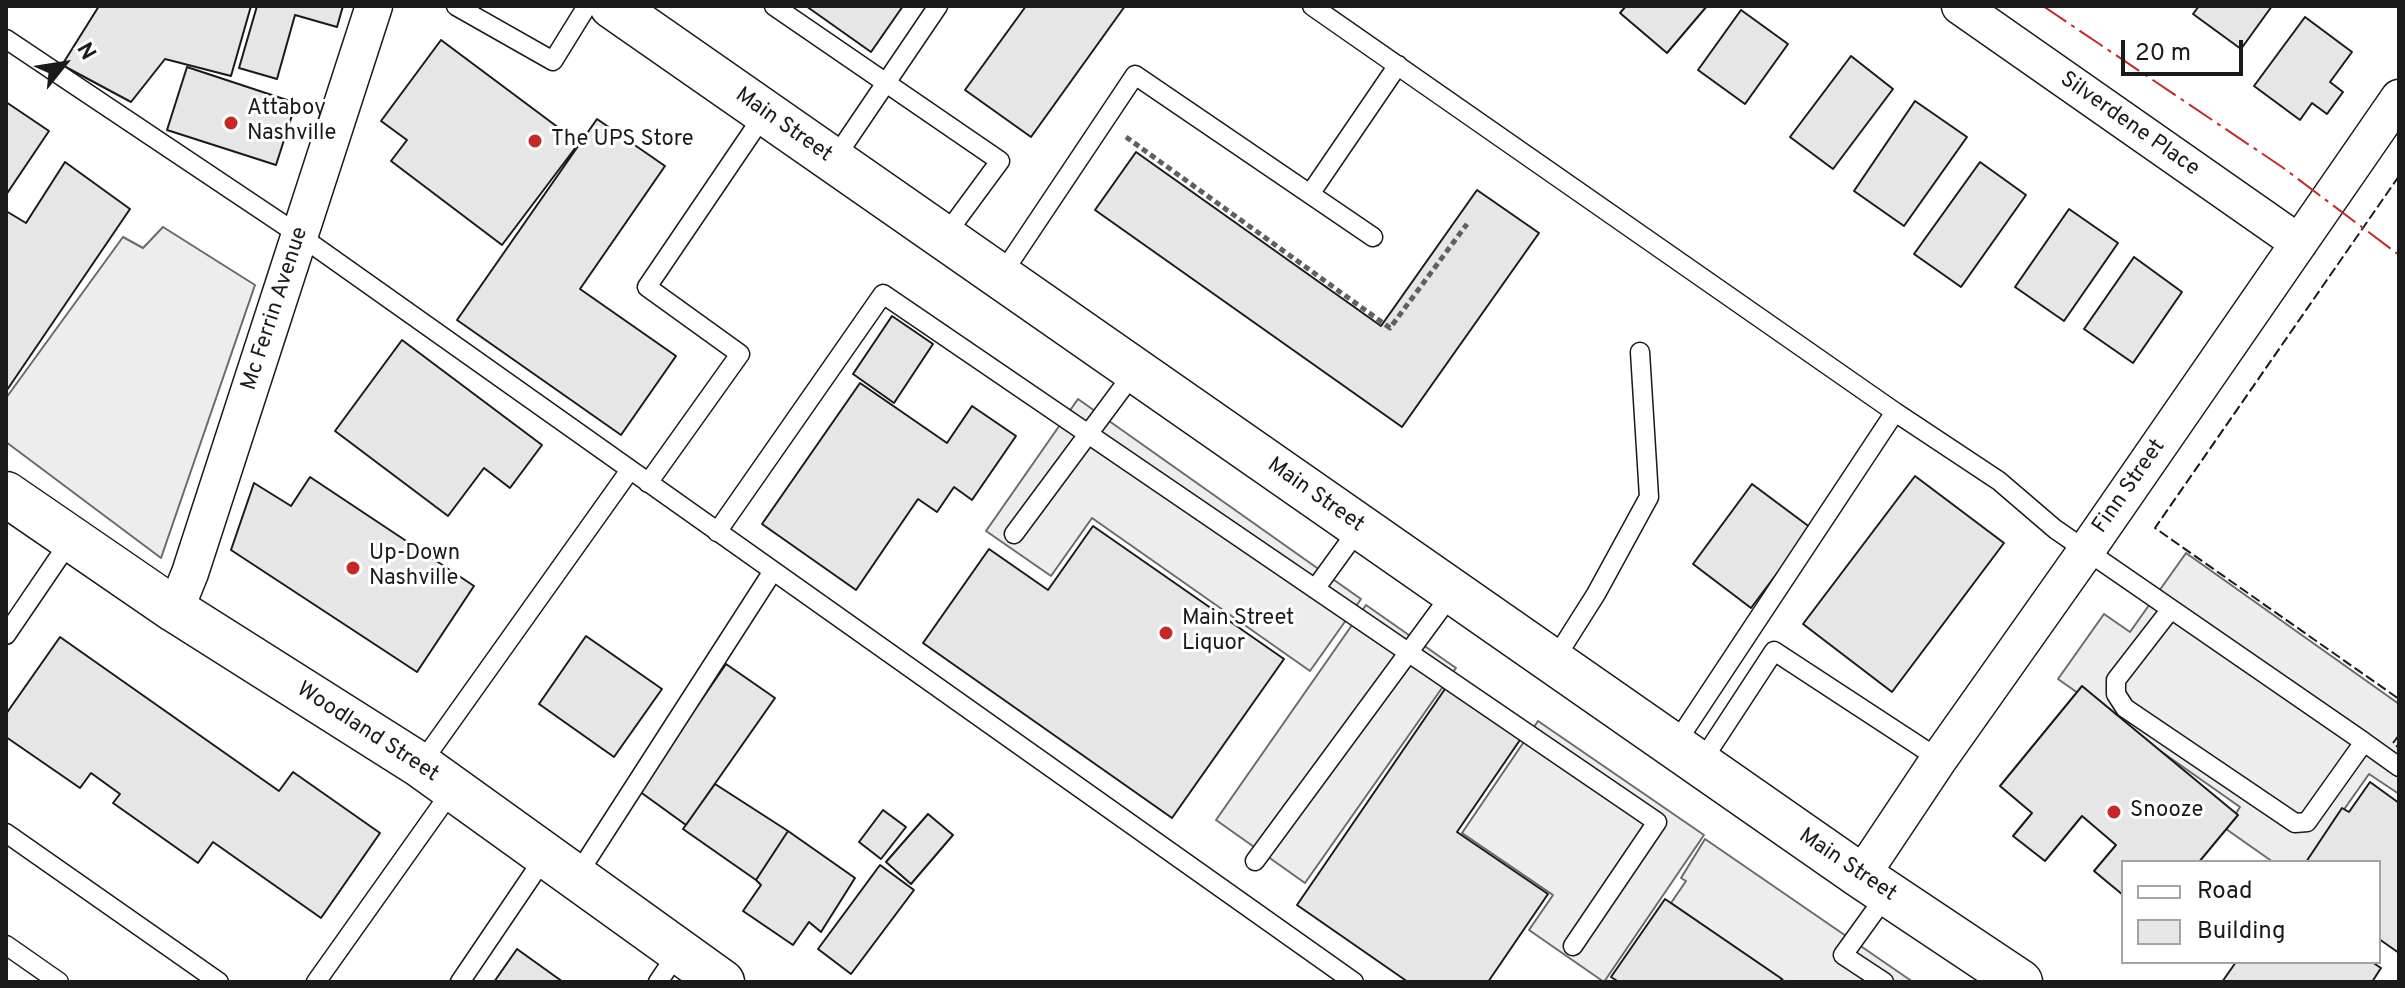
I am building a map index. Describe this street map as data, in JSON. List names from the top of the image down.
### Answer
{
  "streets": {
    "main road": ["Main Street", "Woodland Street"],
    "street": ["Silverdene Place", "Mc Ferrin Avenue", "Finn Street"]
  },
  "crossings": [
    ["Silverdene Place", "Finn Street"],
    ["Main Street", "Finn Street"],
    ["Mc Ferrin Avenue", "Woodland Street"]
  ],
  "places": [
    "Attaboy Nashville",
    "The UPS Store",
    "Up-Down Nashville",
    "Main Street Liquor",
    "Snooze"
  ],
  "legend": ["Road", "Building"],
  "scale_bar": "20 m",
  "north": "top right"
}
